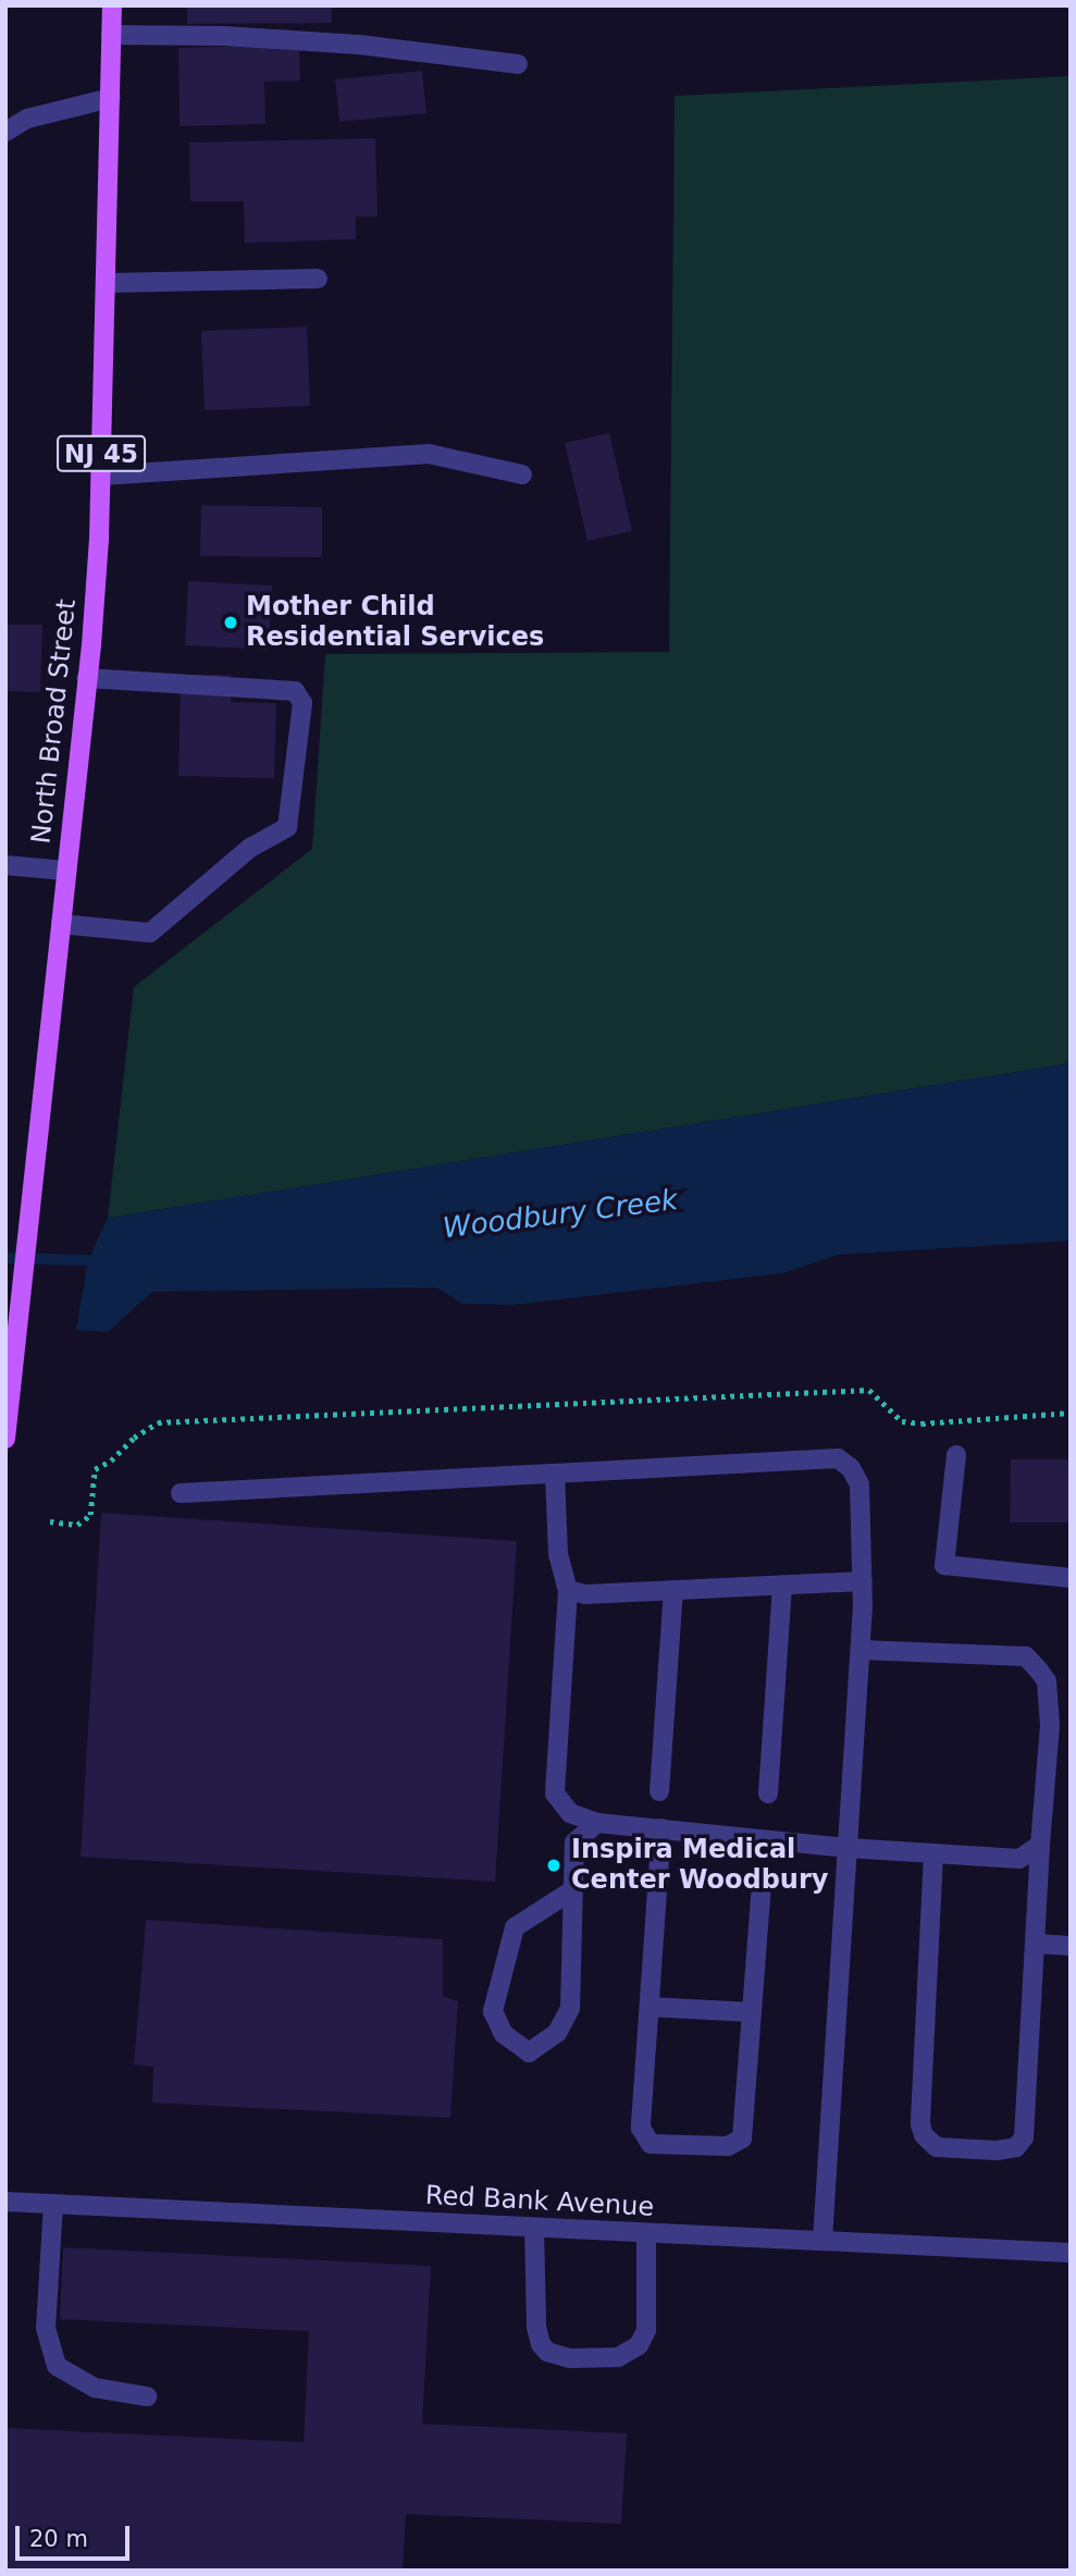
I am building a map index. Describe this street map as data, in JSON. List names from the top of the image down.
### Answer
{
  "streets": {
    "main road": ["NJ 45", "North Broad Street"],
    "street": ["Red Bank Avenue"]
  },
  "water": ["Woodbury Creek"],
  "places": ["Mother Child Residential Services", "Inspira Medical Center Woodbury"],
  "scale_bar": "20 m"
}
